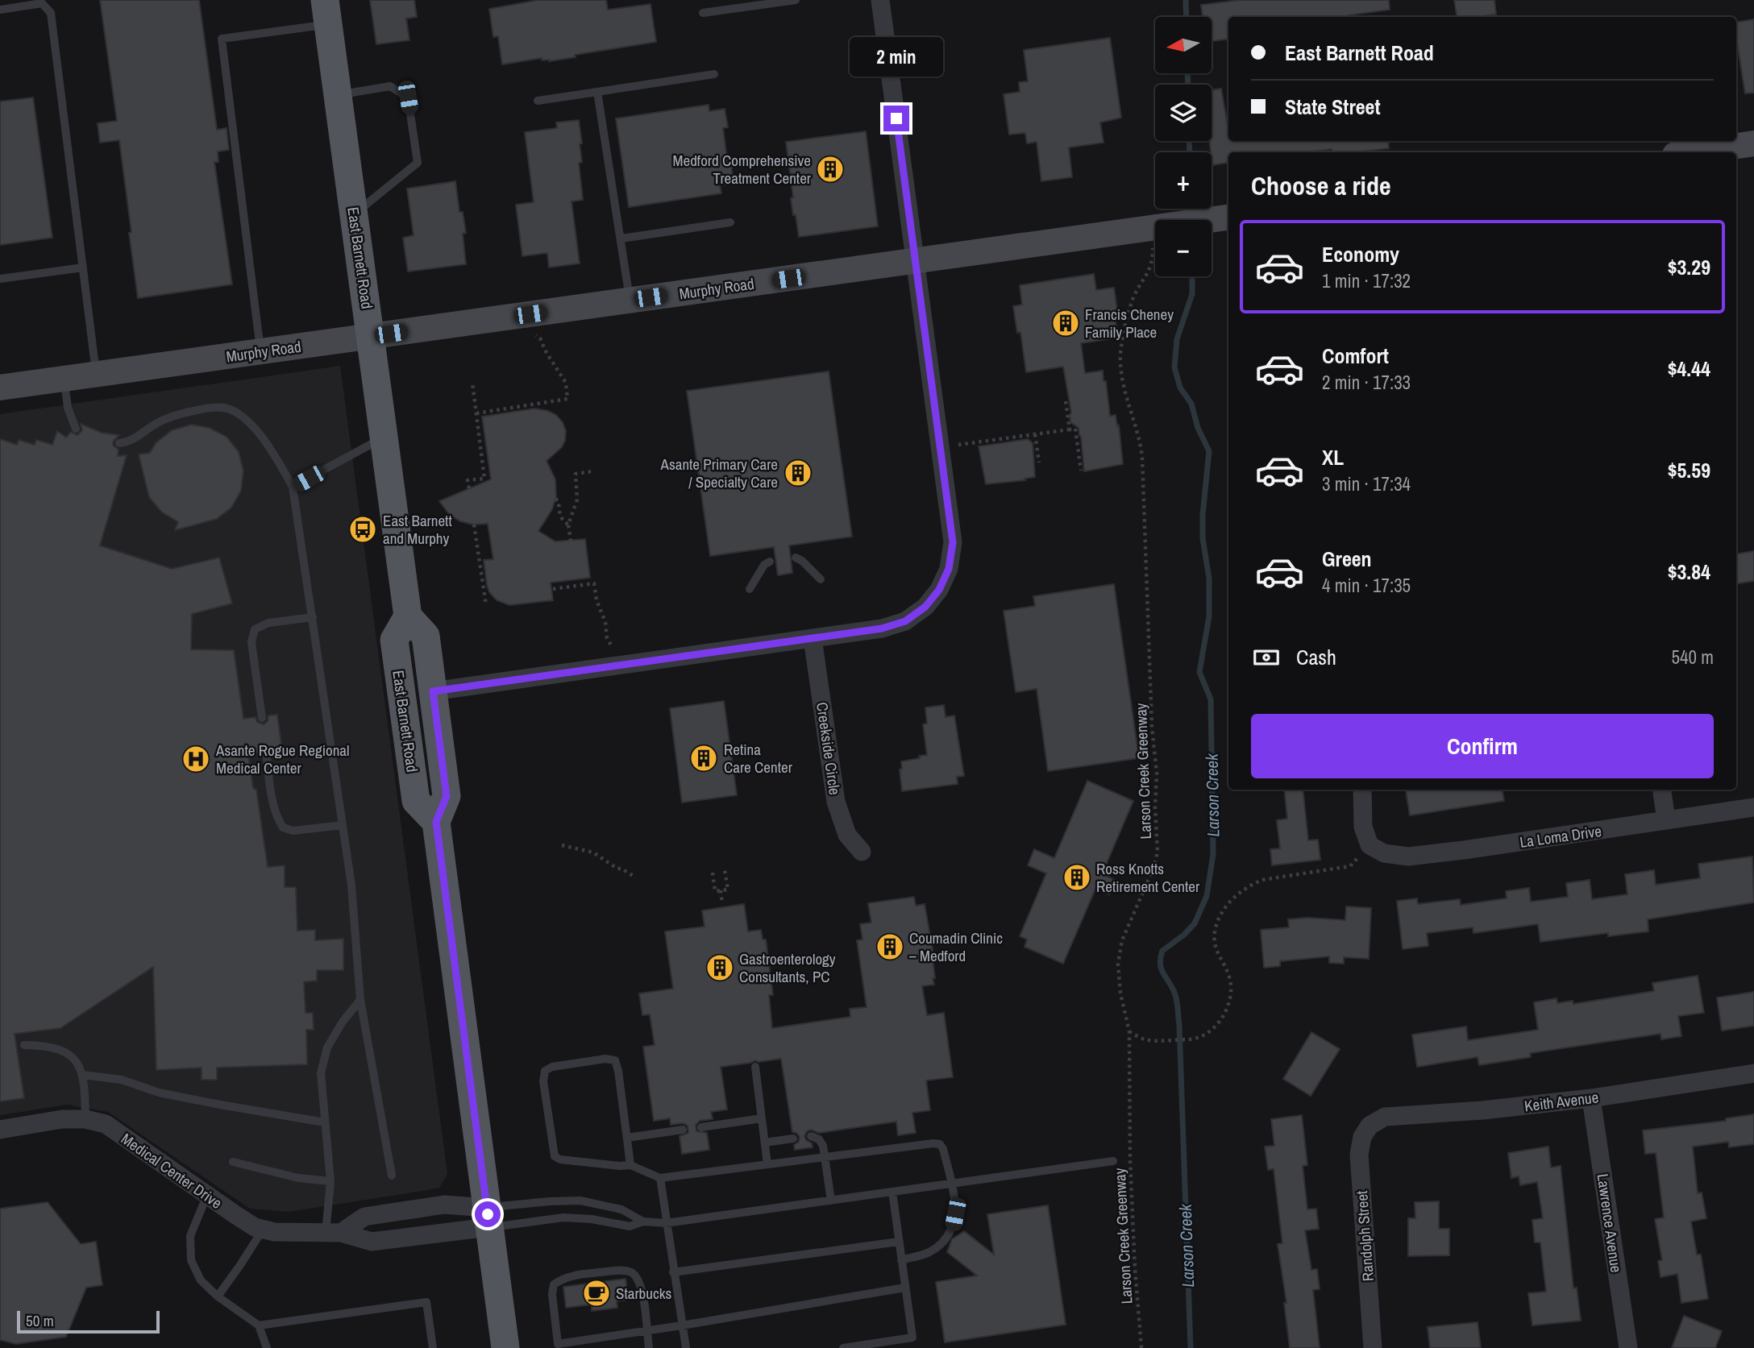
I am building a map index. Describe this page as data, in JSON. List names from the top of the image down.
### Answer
{
  "streets": {
    "main road": ["East Barnett Road"],
    "street": [
      "Murphy Road",
      "Creekside Circle",
      "La Loma Drive",
      "Keith Avenue",
      "Medical Center Drive",
      "Lawrence Avenue",
      "Randolph Street"
    ],
    "path": ["Larson Creek Greenway"]
  },
  "crossings": [
    ["East Barnett Road", "Murphy Road"],
    ["East Barnett Road", "Medical Center Drive"],
    ["Murphy Road", "Larson Creek Greenway"],
    ["Keith Avenue", "Lawrence Avenue"],
    ["Keith Avenue", "Randolph Street"]
  ],
  "water": ["Larson Creek"],
  "places": {
    "building": [
      "Medford Comprehensive Treatment Center",
      "Francis Cheney Family Place",
      "Asante Primary Care / Specialty Care",
      "Retina Care Center",
      "Ross Knotts Retirement Center",
      "Coumadin Clinic – Medford",
      "Gastroenterology Consultants, PC"
    ],
    "bus stop": ["East Barnett and Murphy"],
    "hospital": ["Asante Rogue Regional Medical Center"],
    "cafe": ["Starbucks"]
  },
  "scale_bar": "50 m",
  "north": "left",
  "page": {
    "map_buttons": ["+", "−"],
    "banner": ["East Barnett Road", "State Street"],
    "bubble": "2 min",
    "heading": "Choose a ride",
    "list": [
      {
        "name": "Economy",
        "note": "1 min · 17:32",
        "value": "$3.29"
      },
      {
        "name": "Comfort",
        "note": "2 min · 17:33",
        "value": "$4.44"
      },
      {
        "name": "XL",
        "note": "3 min · 17:34",
        "value": "$5.59"
      },
      {
        "name": "Green",
        "note": "4 min · 17:35",
        "value": "$3.84"
      }
    ],
    "pay": ["Cash", "540 m"],
    "buttons": "Confirm",
    "scale": "50 m"
  }
}
